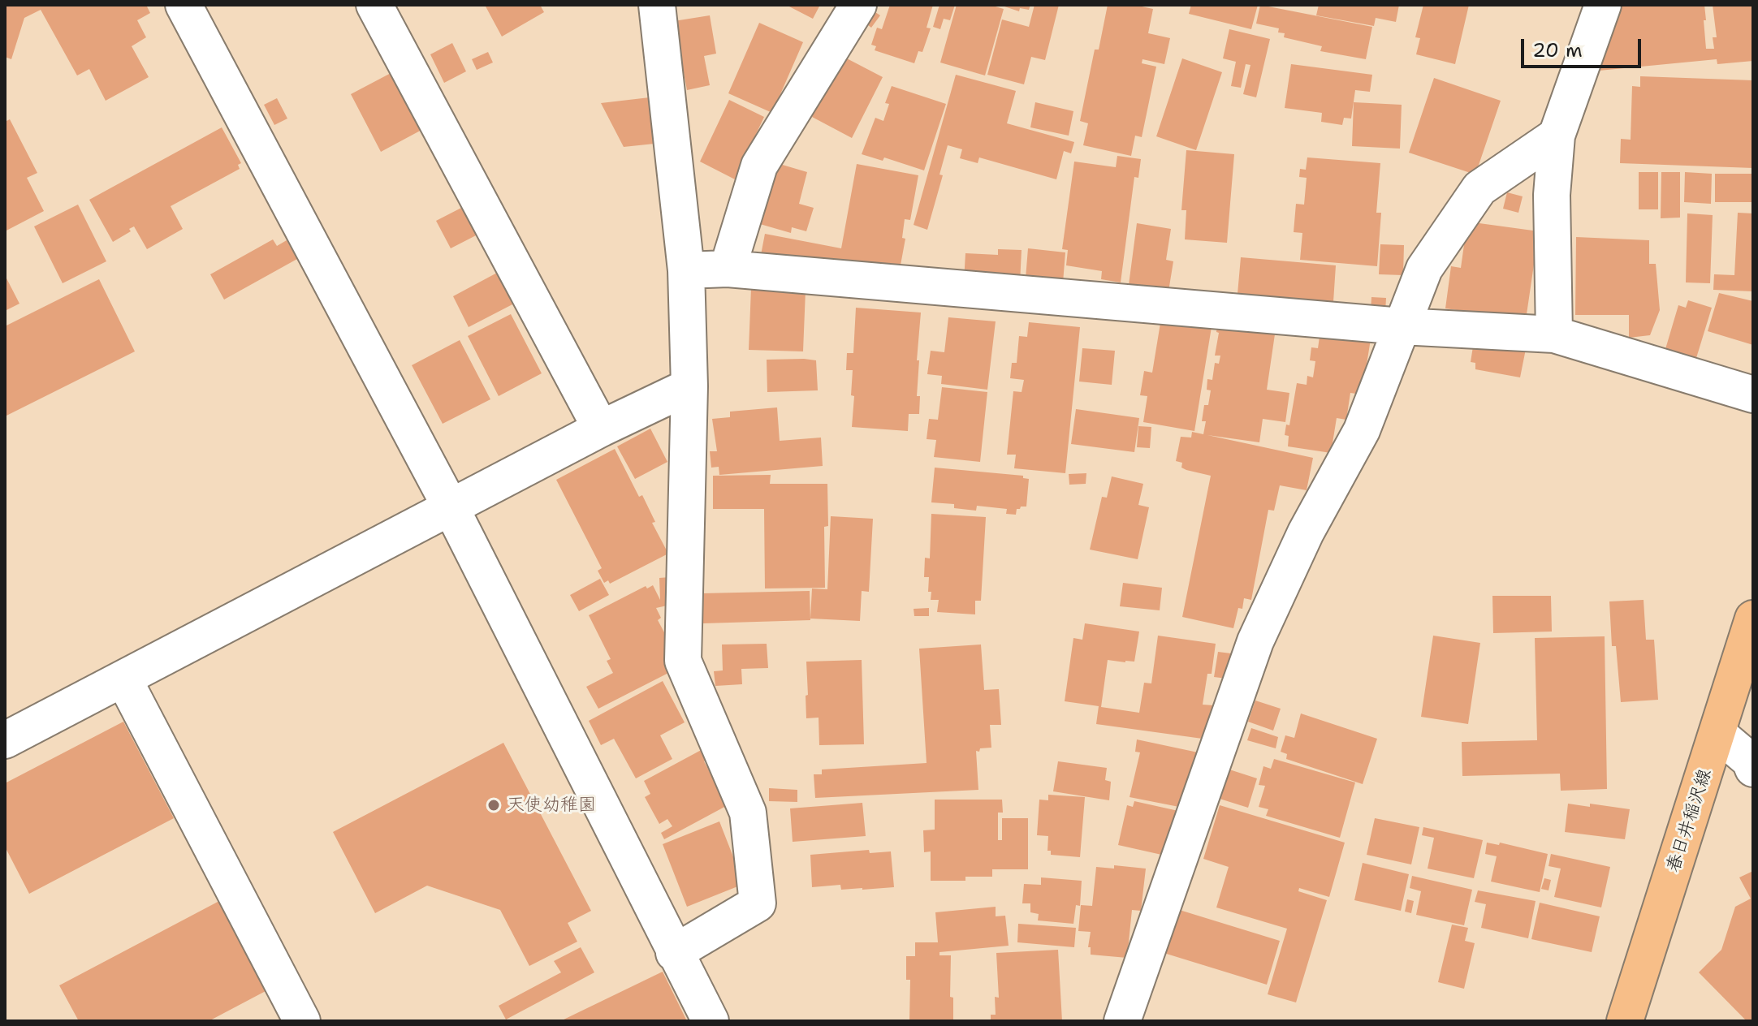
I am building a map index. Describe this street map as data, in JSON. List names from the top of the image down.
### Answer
{
  "streets": {
    "main road": ["春日井稲沢線"]
  },
  "places": ["天使幼稚園"],
  "scale_bar": "20 m"
}
